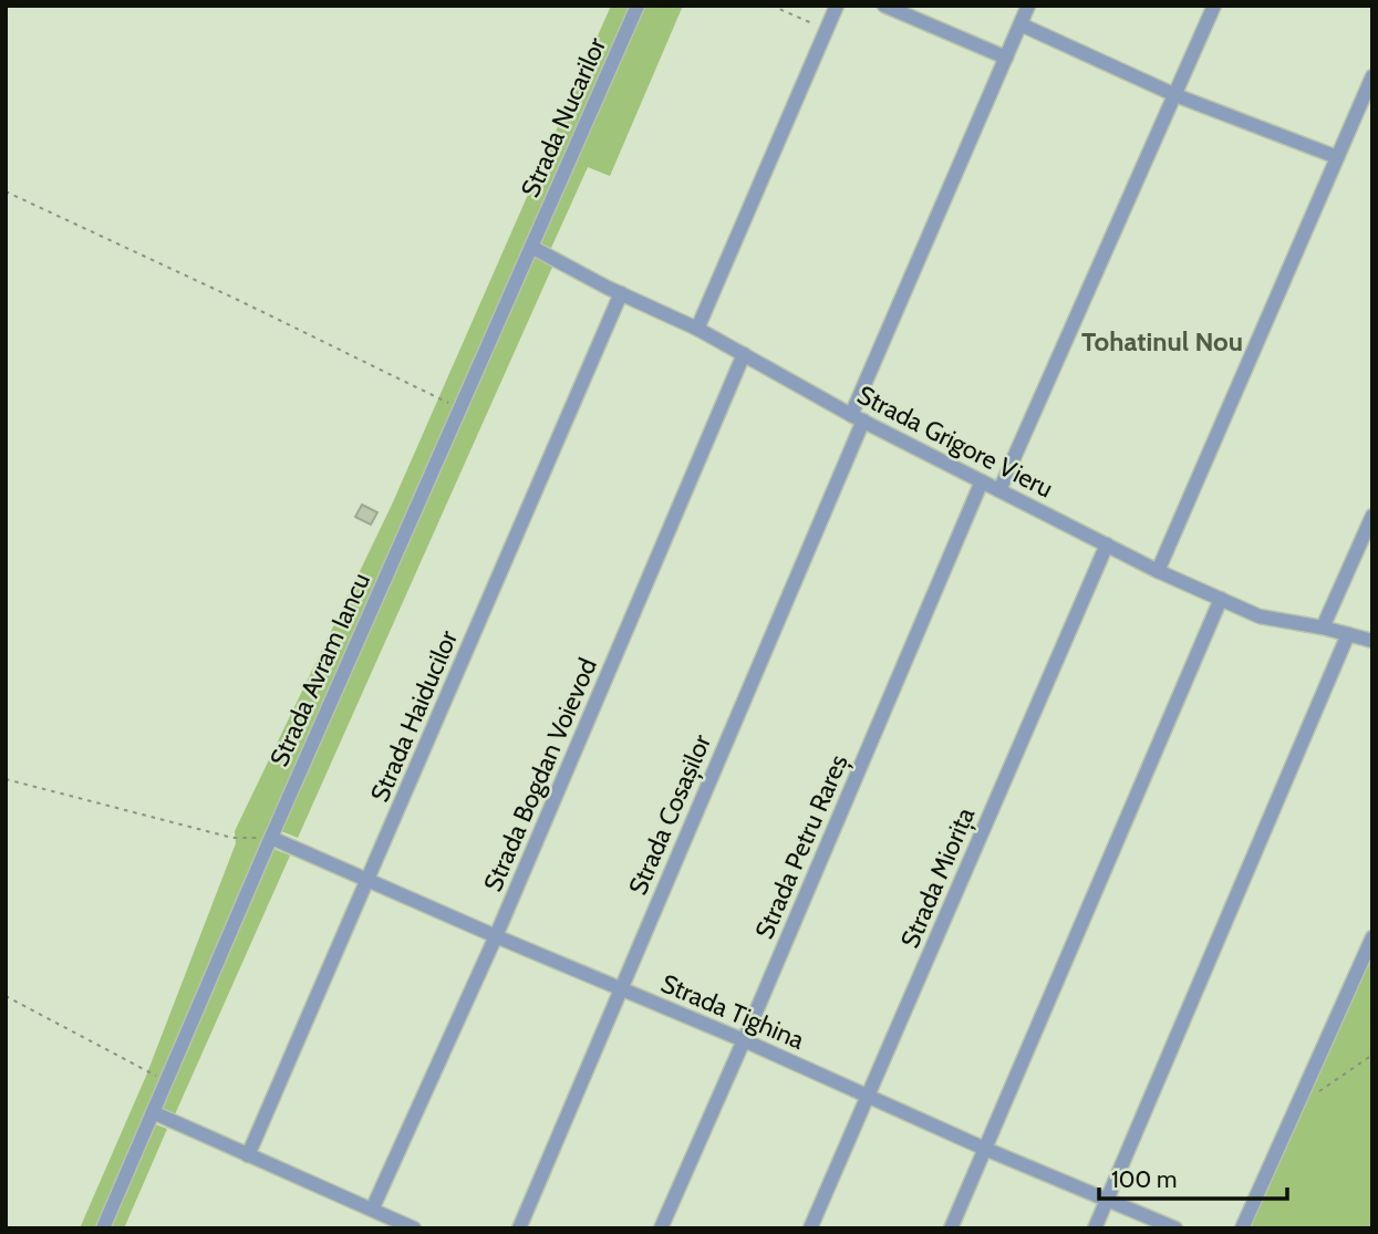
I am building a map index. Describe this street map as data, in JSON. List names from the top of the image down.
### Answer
{
  "streets": {
    "street": [
      "Strada Nucarilor",
      "Strada Grigore Vieru",
      "Strada Avram Iancu",
      "Strada Haiducilor",
      "Strada Bogdan Voievod",
      "Strada Cosașilor",
      "Strada Petru Rareș",
      "Strada Miorița",
      "Strada Tighina"
    ]
  },
  "crossings": [
    ["Strada Nucarilor", "Strada Grigore Vieru"],
    ["Strada Nucarilor", "Strada Avram Iancu"],
    ["Strada Grigore Vieru", "Strada Avram Iancu"],
    ["Strada Grigore Vieru", "Strada Haiducilor"],
    ["Strada Grigore Vieru", "Strada Bogdan Voievod"],
    ["Strada Grigore Vieru", "Strada Cosașilor"],
    ["Strada Grigore Vieru", "Strada Petru Rareș"],
    ["Strada Grigore Vieru", "Strada Miorița"],
    ["Strada Avram Iancu", "Strada Tighina"],
    ["Strada Haiducilor", "Strada Tighina"],
    ["Strada Bogdan Voievod", "Strada Tighina"],
    ["Strada Cosașilor", "Strada Tighina"],
    ["Strada Petru Rareș", "Strada Tighina"],
    ["Strada Miorița", "Strada Tighina"]
  ],
  "districts": ["Tohatinul Nou"],
  "scale_bar": "100 m"
}
